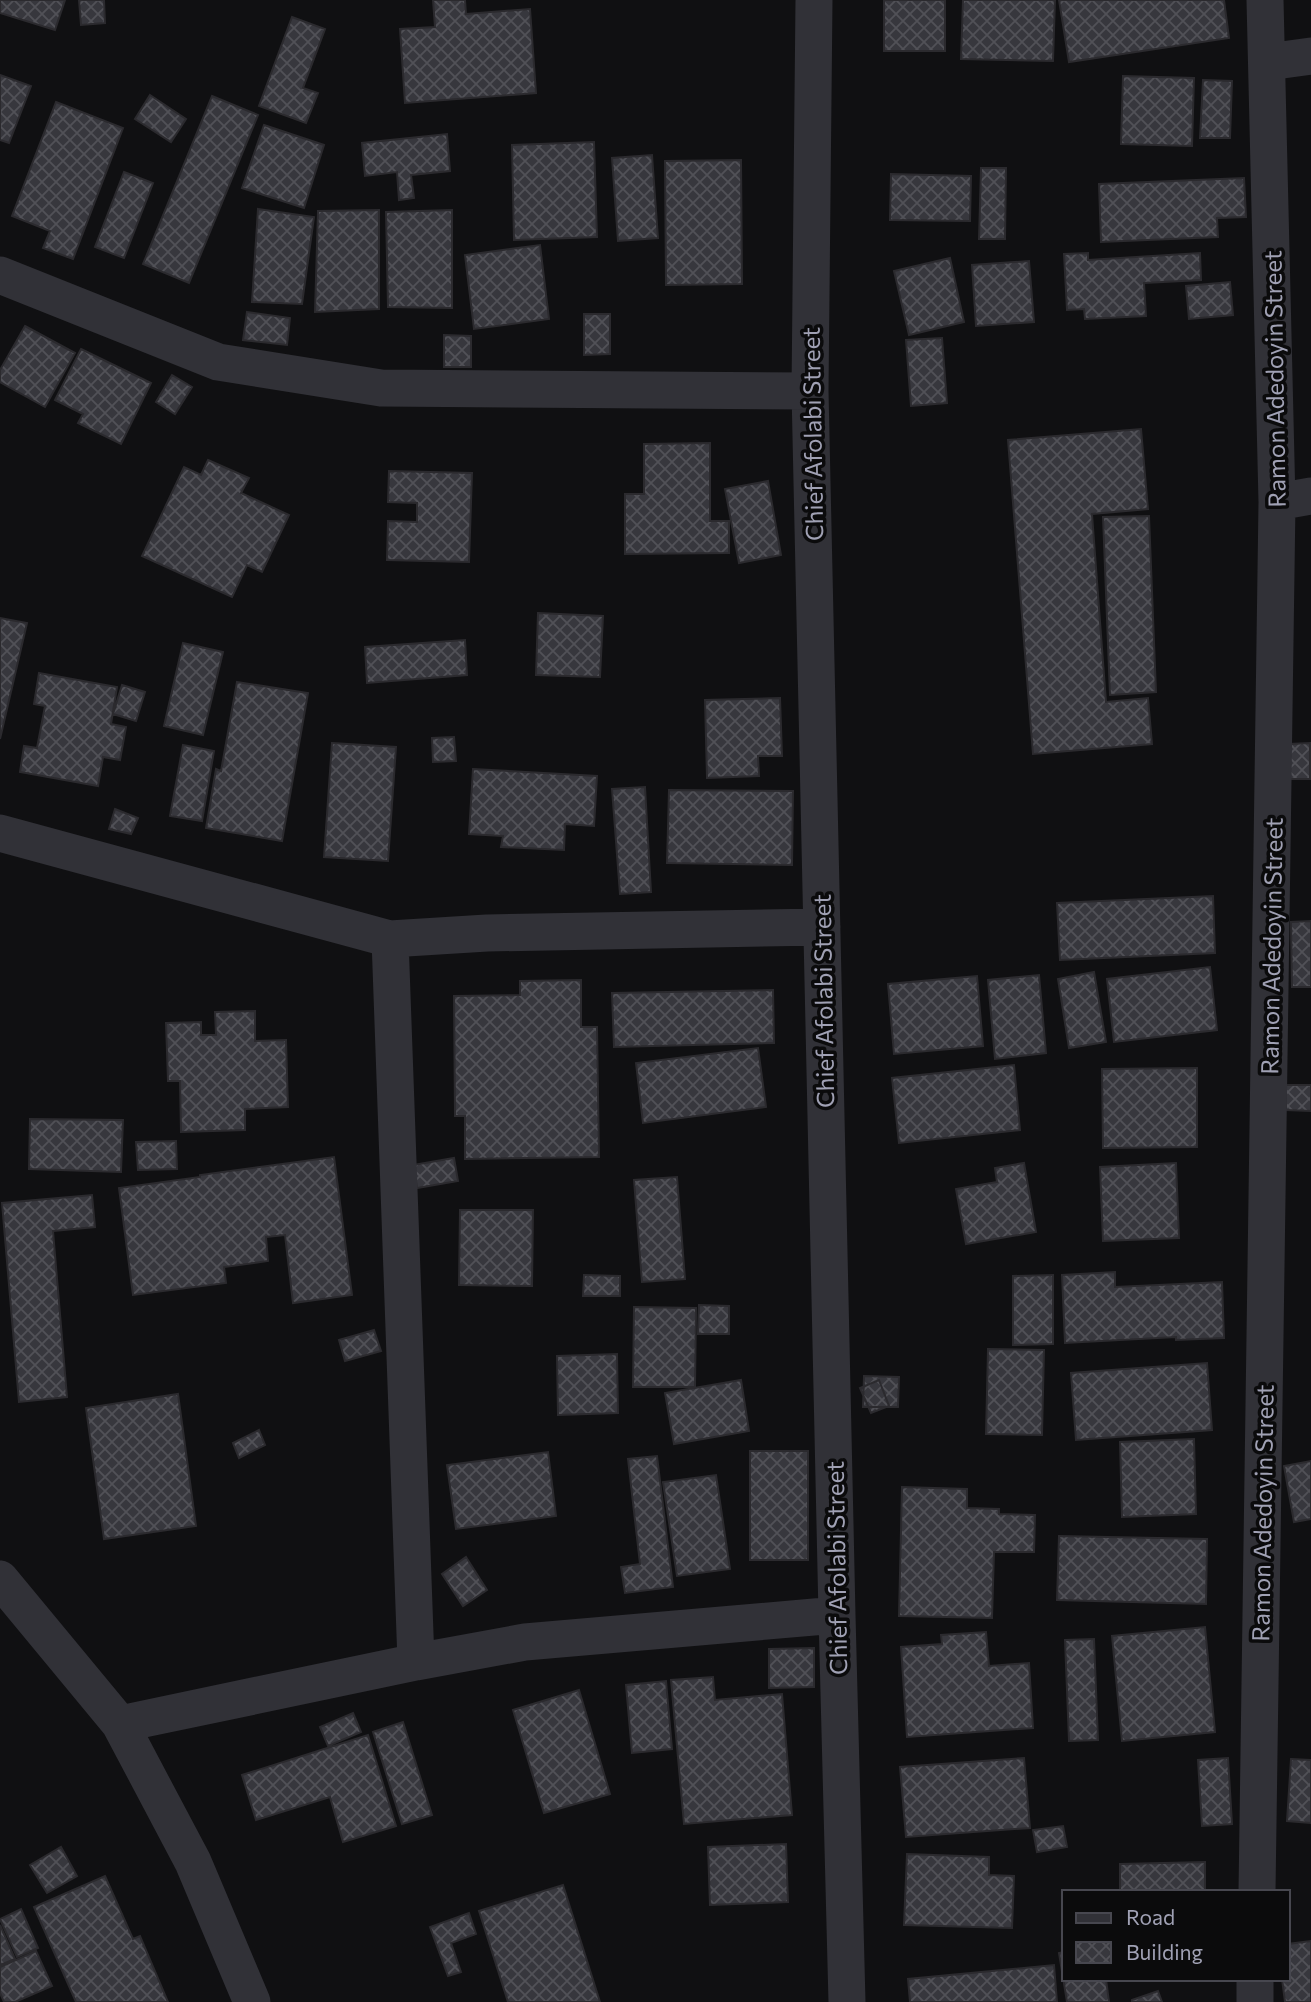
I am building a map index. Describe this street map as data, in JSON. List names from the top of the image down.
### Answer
{
  "streets": {
    "street": ["Ramon Adedoyin Street", "Chief Afolabi Street"]
  },
  "legend": ["Road", "Building"]
}
